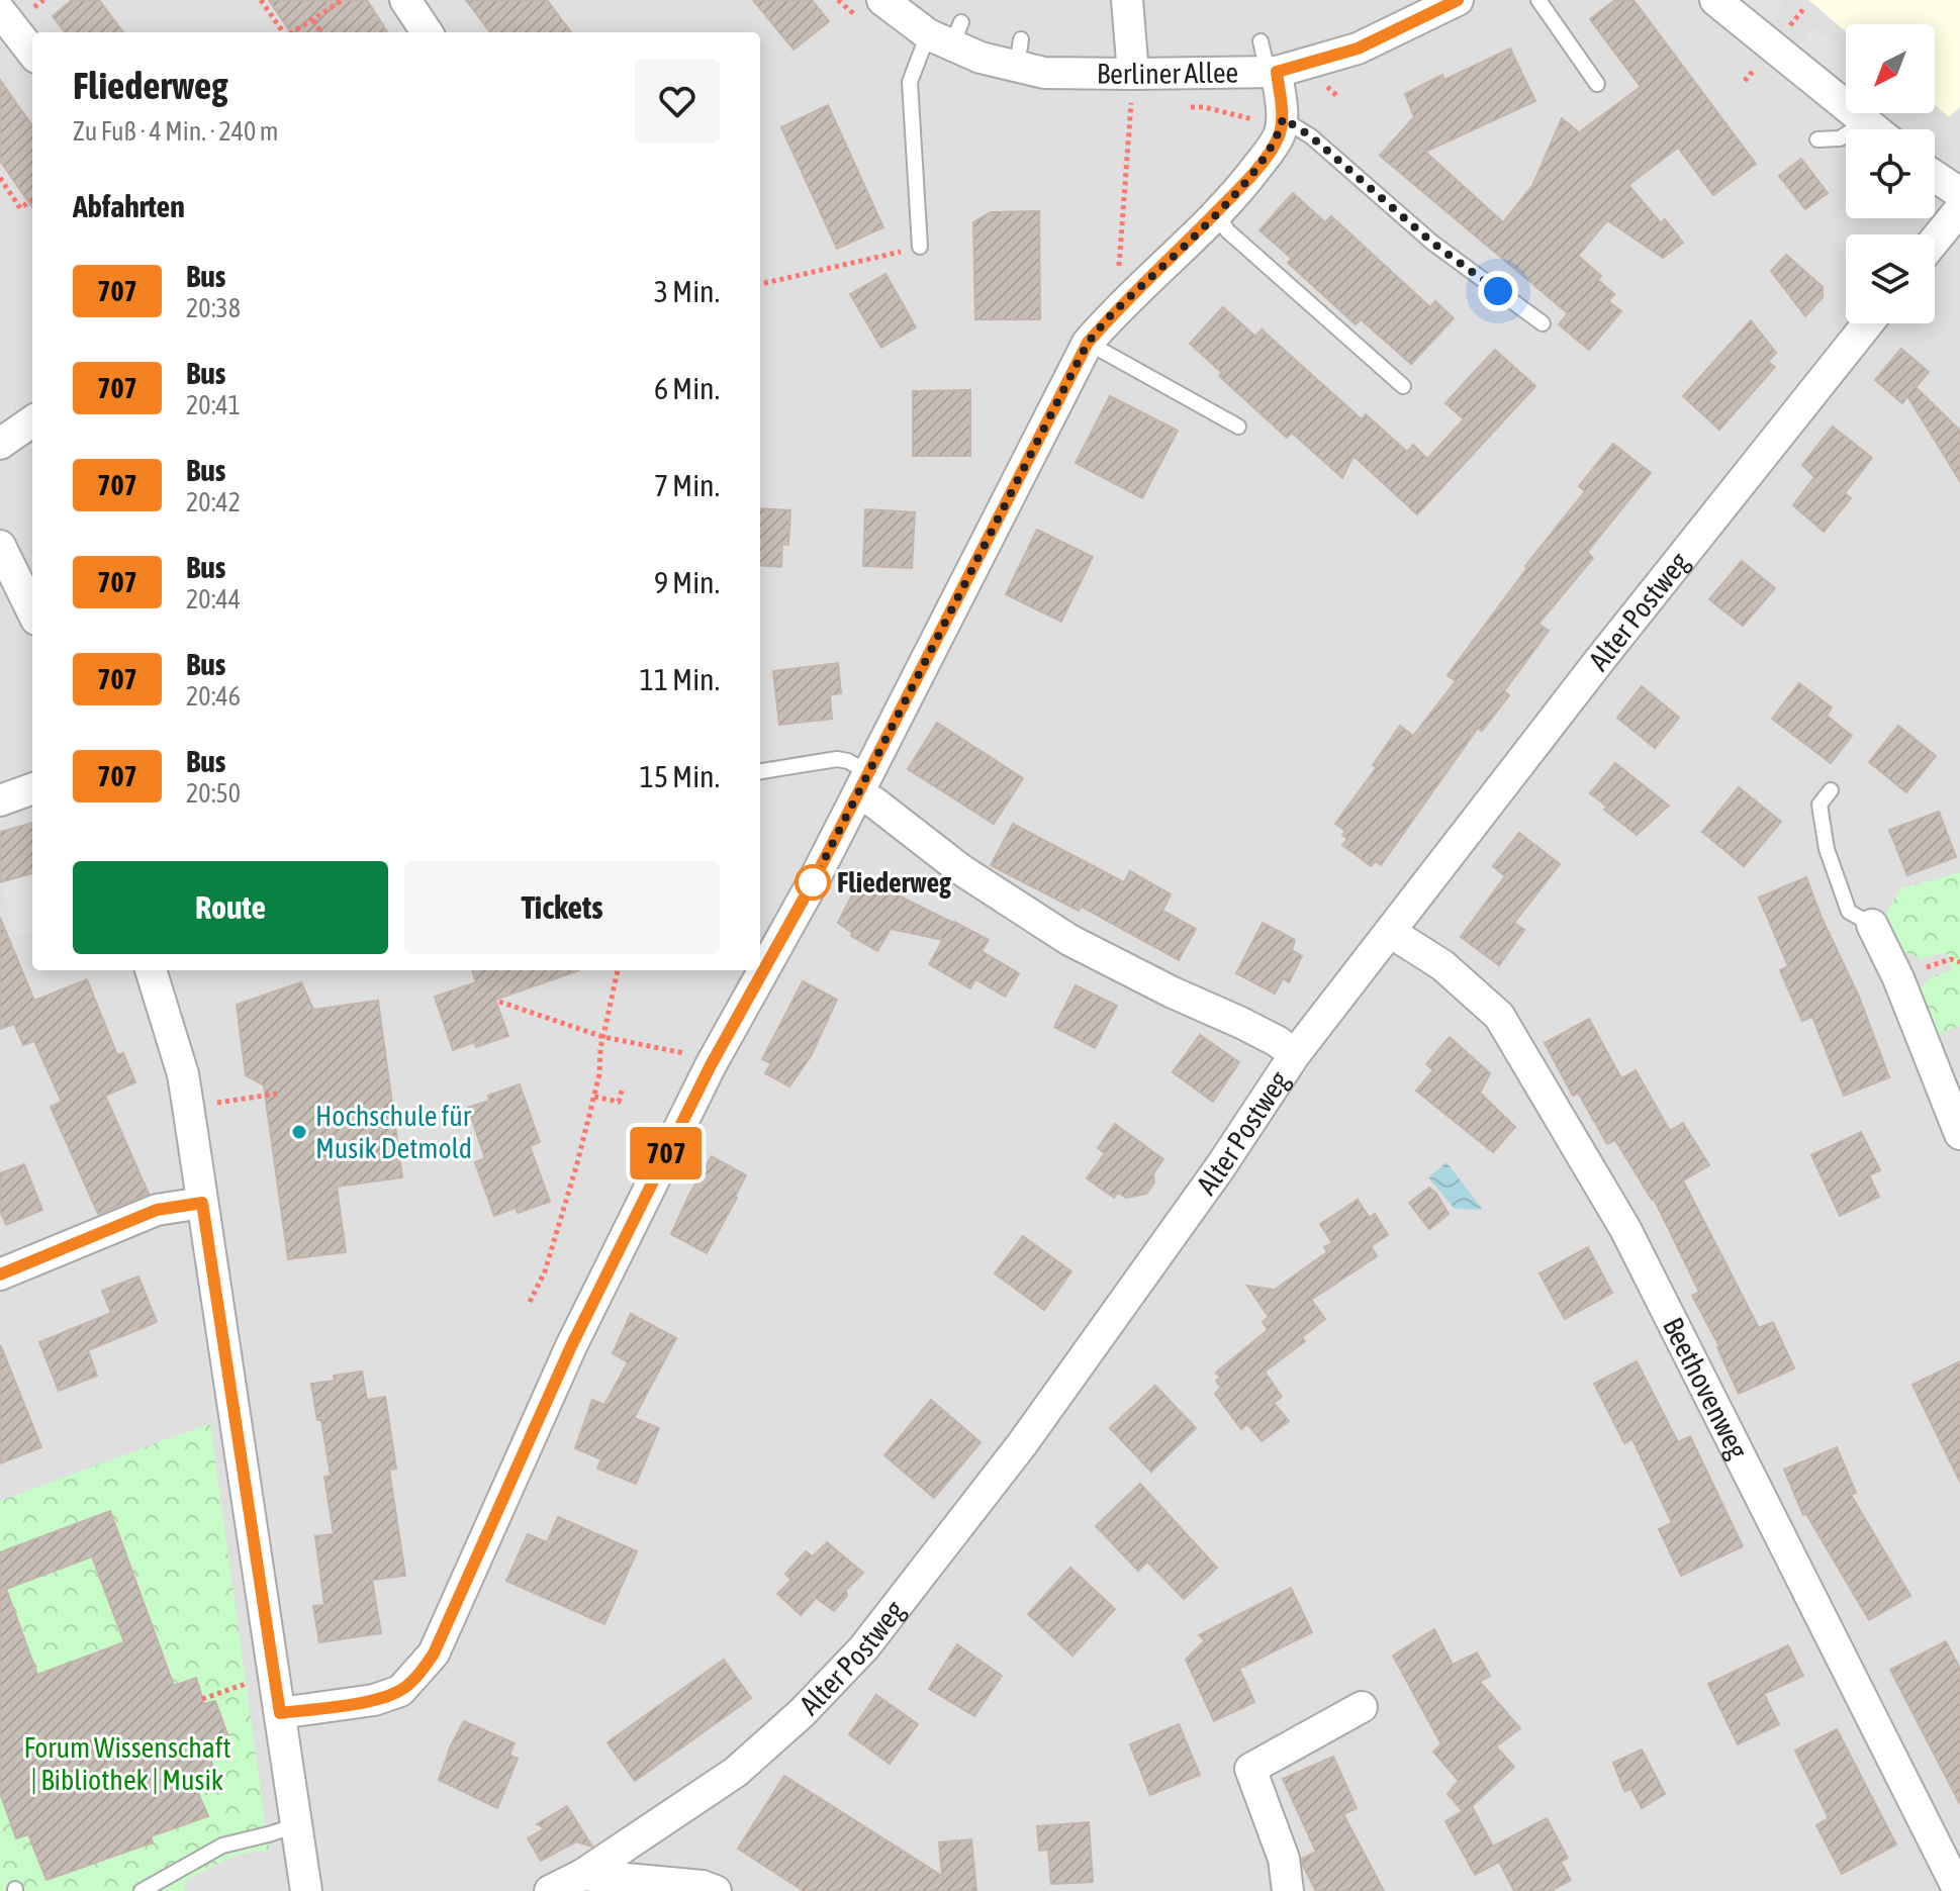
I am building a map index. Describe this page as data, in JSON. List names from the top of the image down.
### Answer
{
  "streets": {
    "street": ["Berliner Allee", "Alter Postweg", "Beethovenweg"]
  },
  "crossings": [
    ["Alter Postweg", "Beethovenweg"]
  ],
  "parks": ["Forum Wissenschaft | Bibliothek | Musik"],
  "places": ["Fliederweg", "Hochschule für Musik Detmold"],
  "lines": ["bus line 707"],
  "north": "bottom left",
  "page": {
    "on_map": "707",
    "heading": [
      ["Fliederweg", "Zu Fuß · 4 Min. · 240 m"],
      "Abfahrten"
    ],
    "list": [
      {
        "mark": "707",
        "name": "Bus",
        "note": "20:38",
        "value": "3 Min."
      },
      {
        "mark": "707",
        "name": "Bus",
        "note": "20:41",
        "value": "6 Min."
      },
      {
        "mark": "707",
        "name": "Bus",
        "note": "20:42",
        "value": "7 Min."
      },
      {
        "mark": "707",
        "name": "Bus",
        "note": "20:44",
        "value": "9 Min."
      },
      {
        "mark": "707",
        "name": "Bus",
        "note": "20:46",
        "value": "11 Min."
      },
      {
        "mark": "707",
        "name": "Bus",
        "note": "20:50",
        "value": "15 Min."
      }
    ],
    "buttons": ["Route", "Tickets"]
  }
}
